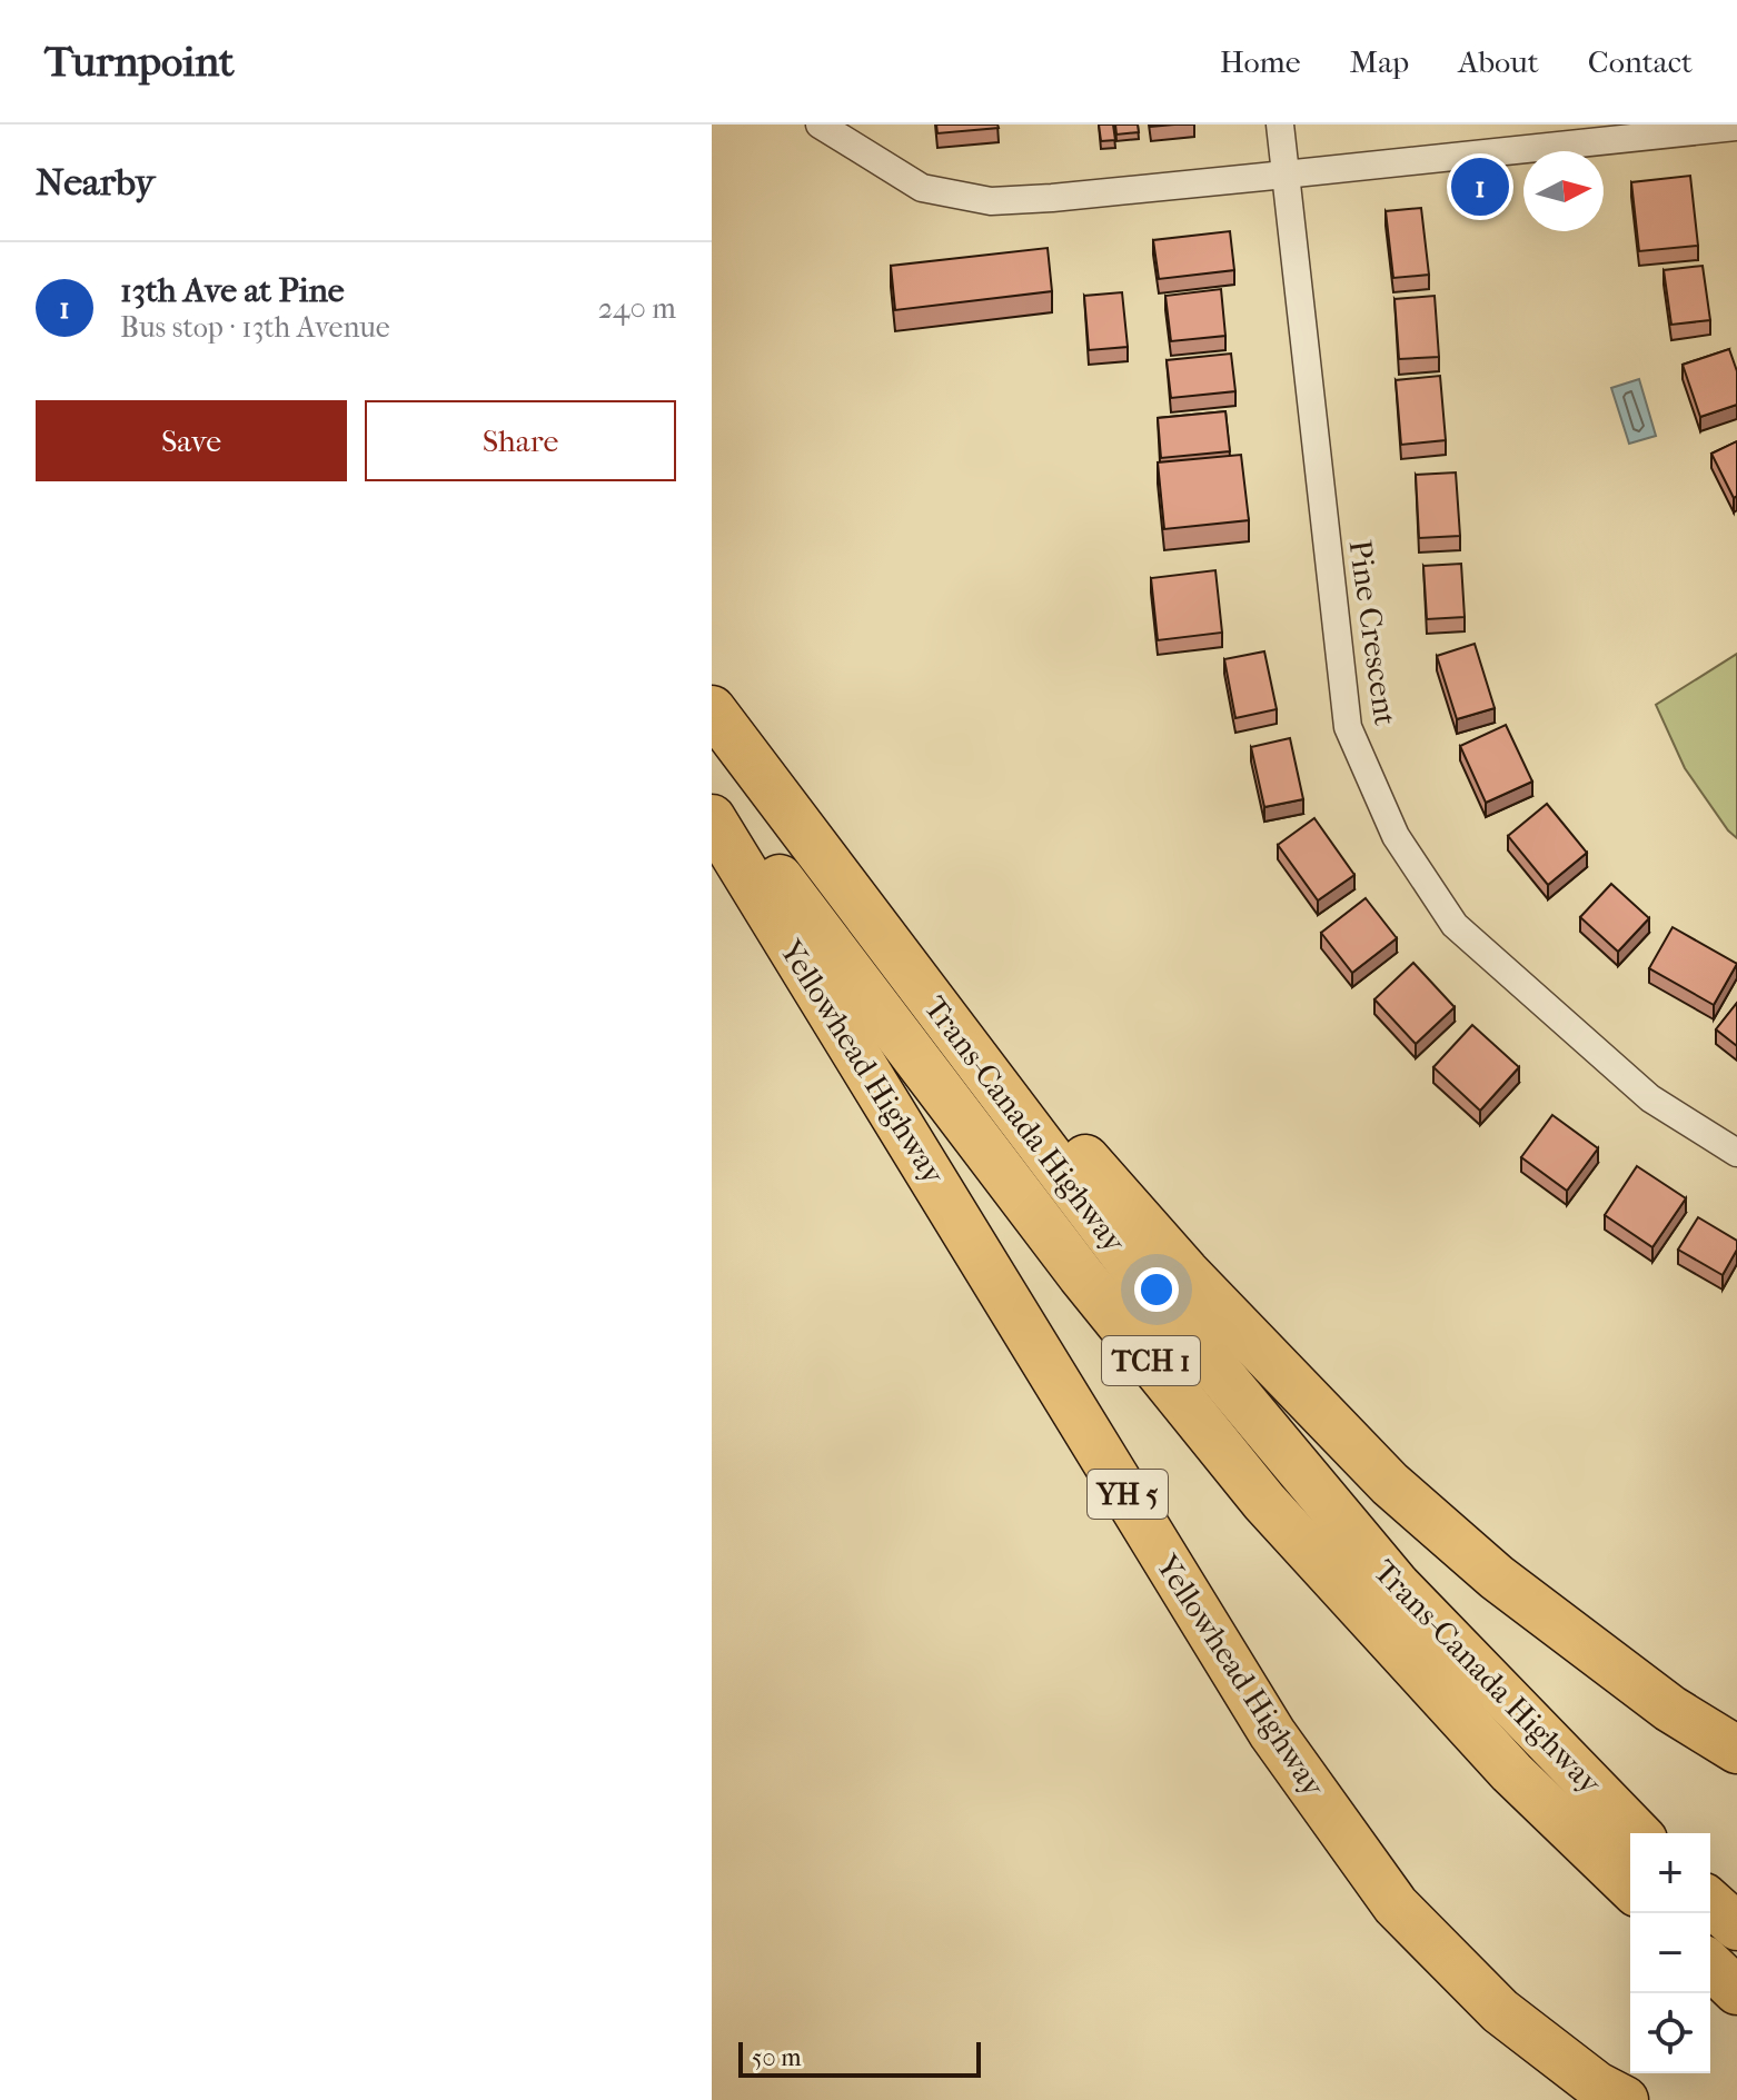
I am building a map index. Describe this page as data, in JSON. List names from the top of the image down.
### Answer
{
  "streets": {
    "highway": [
      "Yellowhead Highway",
      "Trans-Canada Highway",
      "TCH 1",
      "YH 5"
    ],
    "street": ["Pine Crescent"]
  },
  "scale_bar": "50 m",
  "north": "right",
  "page": {
    "header": "Turnpoint",
    "nav": [
      "Home",
      "Map",
      "About",
      "Contact"
    ],
    "heading": "Nearby",
    "pins": "1",
    "list": [
      {
        "mark": "1",
        "name": "13th Ave at Pine",
        "note": "Bus stop · 13th Avenue",
        "value": "240 m"
      }
    ],
    "buttons": ["Save", "Share"],
    "map_buttons": ["+", "−"],
    "scale": "50 m"
  }
}
